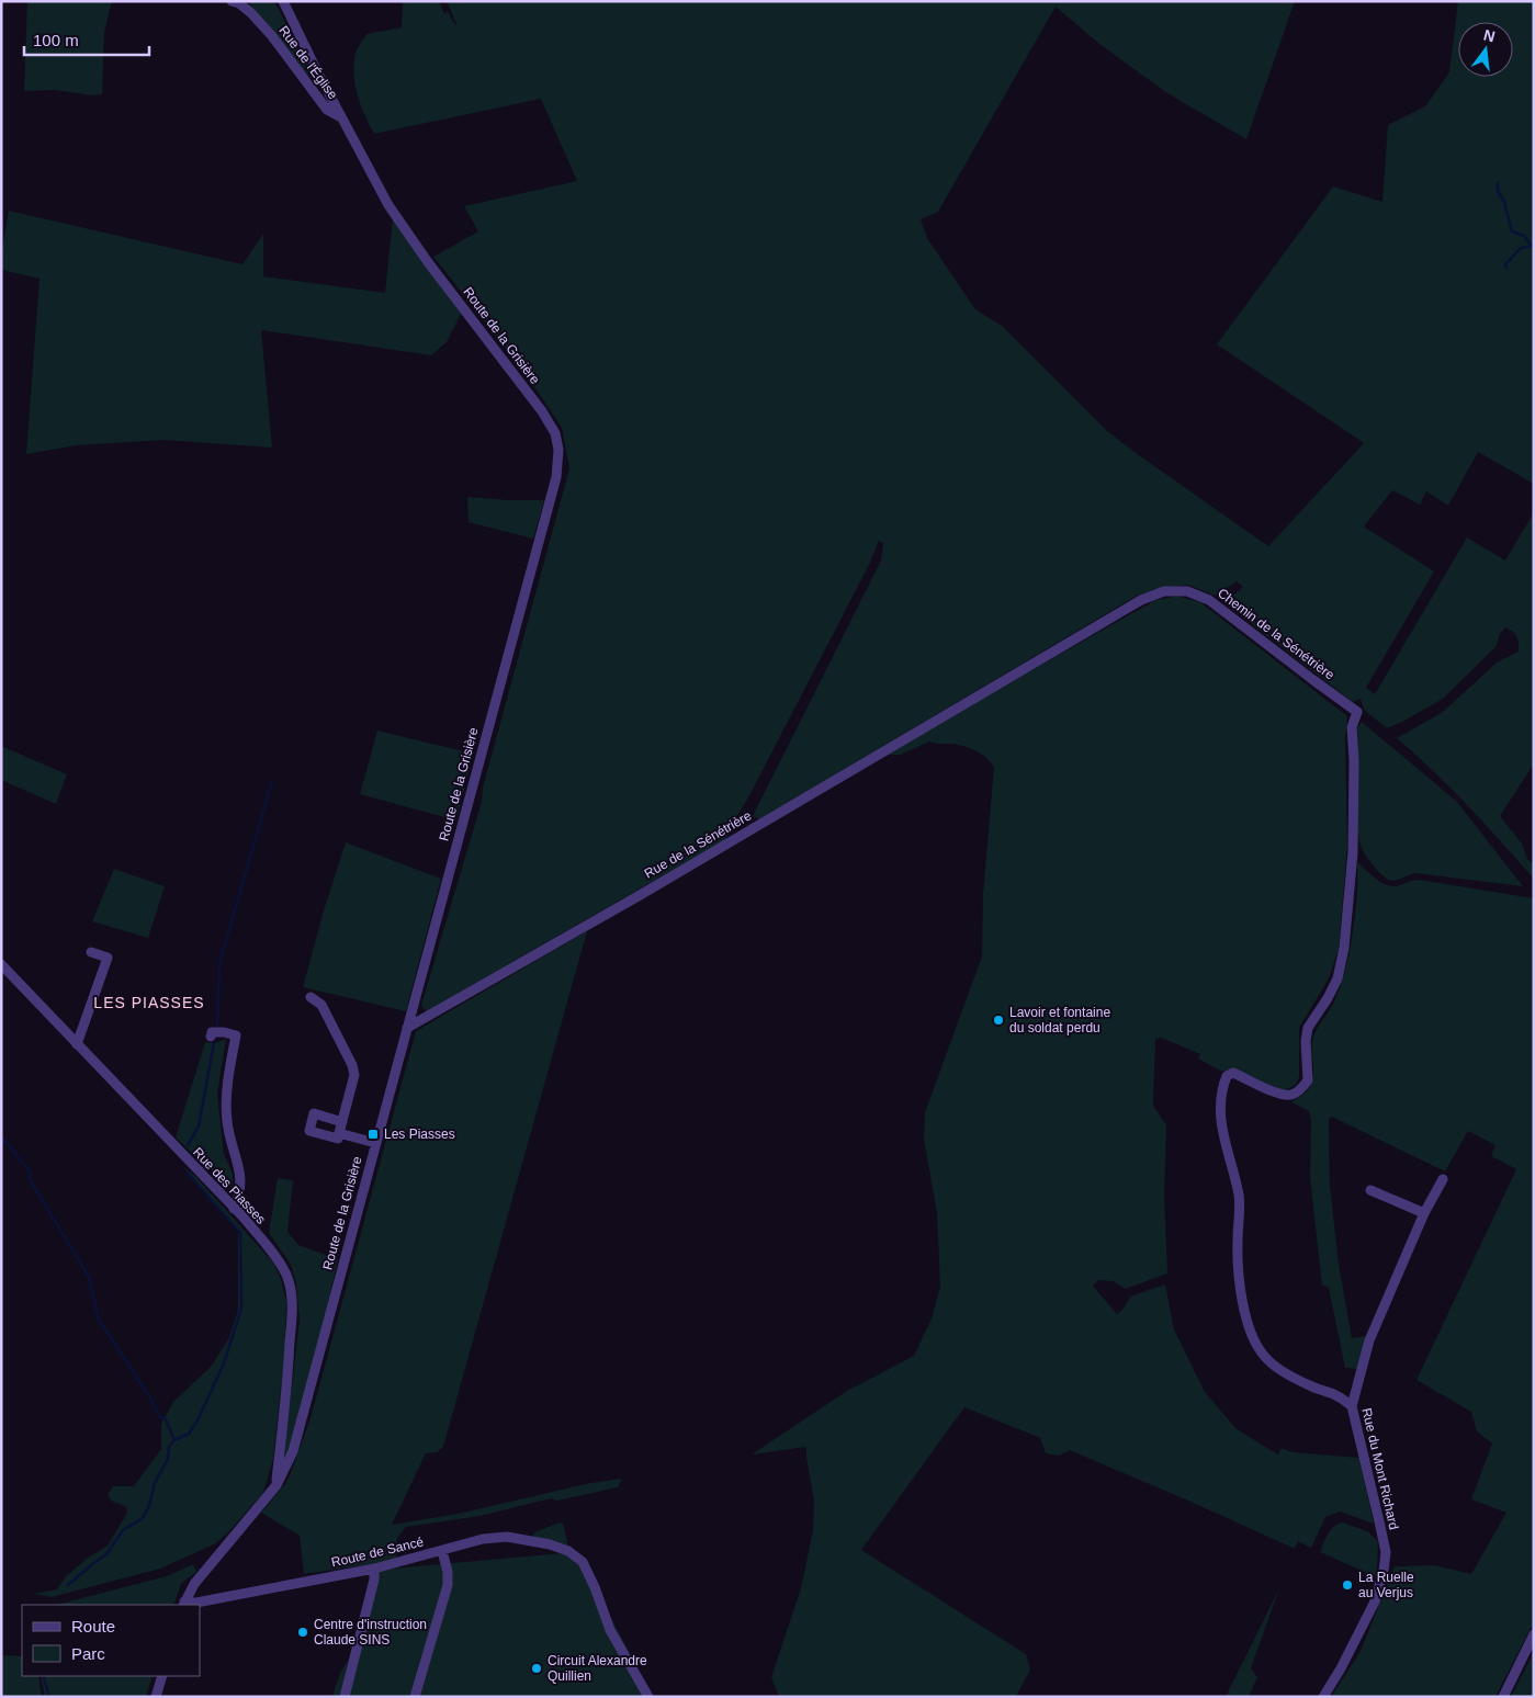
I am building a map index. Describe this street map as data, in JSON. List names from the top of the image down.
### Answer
{
  "streets": {
    "street": [
      "Rue de l'Église",
      "Route de la Grisière",
      "Chemin de la Sénétrière",
      "Rue de la Sénétrière",
      "Rue des Piasses",
      "Rue du Mont Richard",
      "Route de Sancé"
    ]
  },
  "crossings": [
    ["Rue de l'Église", "Route de la Grisière"],
    ["Route de la Grisière", "Rue de la Sénétrière"],
    ["Route de la Grisière", "Rue des Piasses"],
    ["Route de la Grisière", "Route de Sancé"],
    ["Chemin de la Sénétrière", "Rue de la Sénétrière"],
    ["Chemin de la Sénétrière", "Rue du Mont Richard"]
  ],
  "districts": ["LES PIASSES"],
  "places": {
    "other": [
      "Lavoir et fontaine du soldat perdu",
      "La Ruelle au Verjus",
      "Centre d'instruction Claude SINS",
      "Circuit Alexandre Quillien"
    ],
    "transit": ["Les Piasses"]
  },
  "legend": ["Route", "Parc"],
  "scale_bar": "100 m",
  "north": "top"
}
